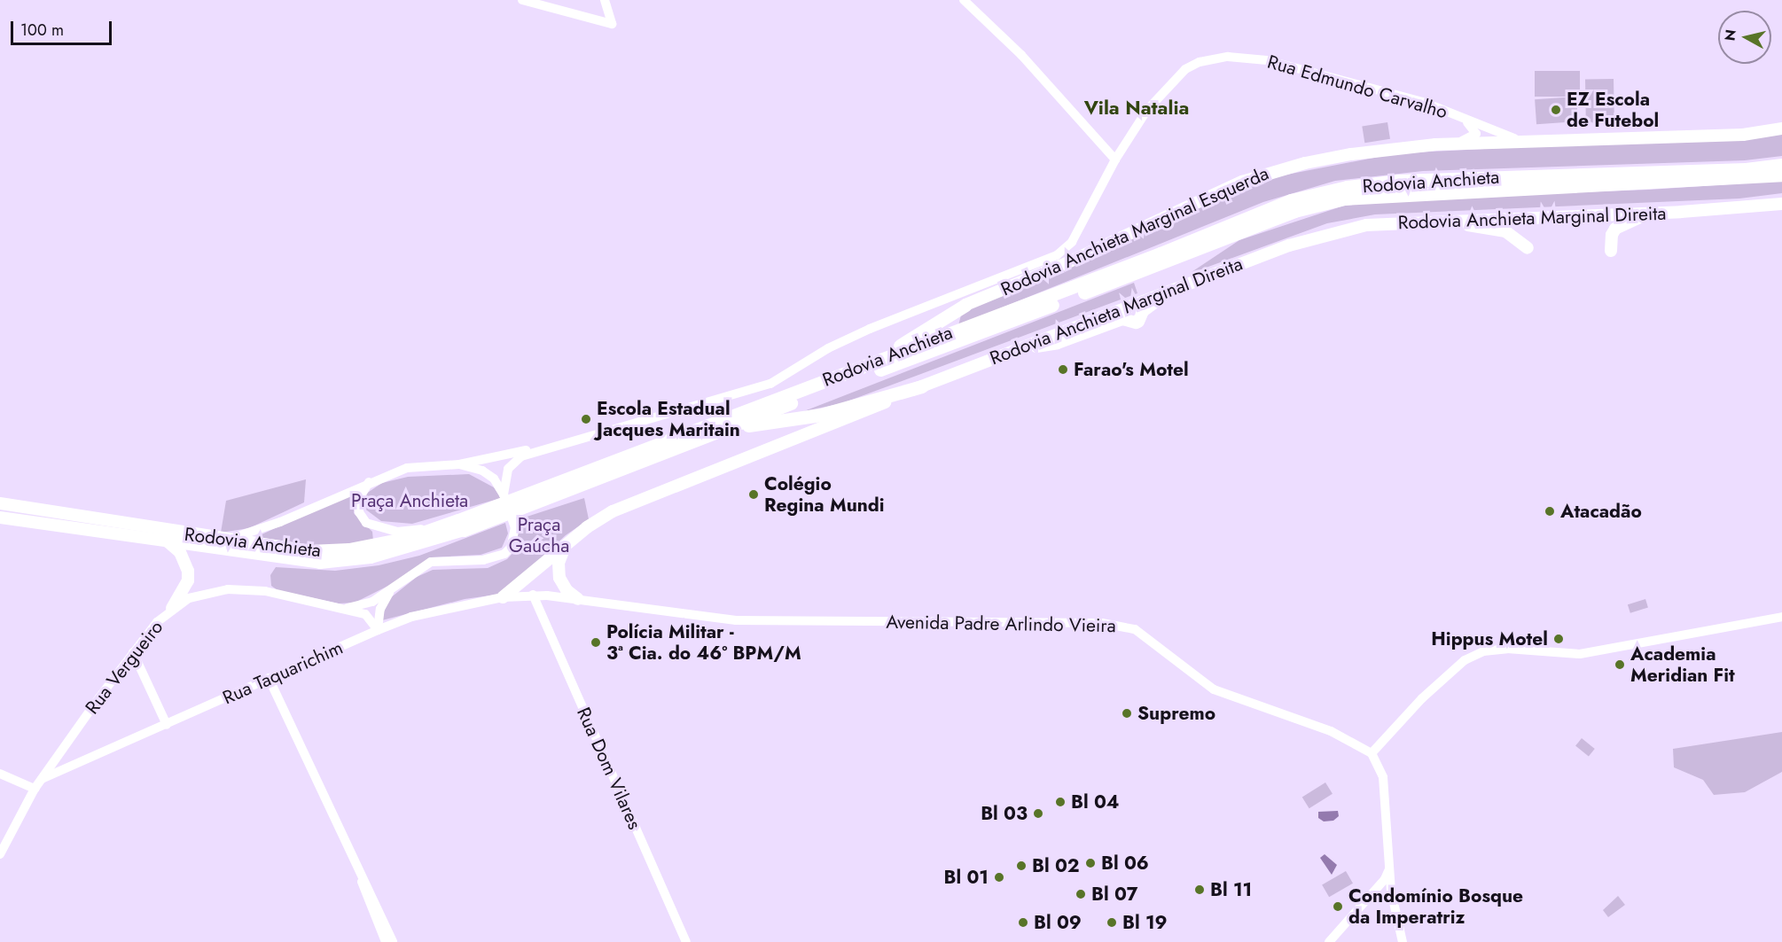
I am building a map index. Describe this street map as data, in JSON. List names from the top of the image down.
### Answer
{
  "streets": {
    "highway": ["Rodovia Anchieta", "Rodovia Anchieta Marginal Direita", "Rodovia Anchieta Marginal Esquerda"],
    "main road": [
      "Rua Edmundo Carvalho",
      "Avenida Padre Arlindo Vieira",
      "Rua Vergueiro",
      "Rua Taquarichim",
      "Rua Dom Vilares"
    ]
  },
  "crossings": [
    ["Rua Edmundo Carvalho", "Rodovia Anchieta"],
    ["Rua Edmundo Carvalho", "Rodovia Anchieta Marginal Esquerda"],
    ["Rodovia Anchieta Marginal Direita", "Rua Taquarichim"],
    ["Avenida Padre Arlindo Vieira", "Rua Taquarichim"],
    ["Avenida Padre Arlindo Vieira", "Rua Dom Vilares"],
    ["Rua Vergueiro", "Rua Taquarichim"],
    ["Rua Taquarichim", "Rua Dom Vilares"]
  ],
  "districts": ["Vila Natalia"],
  "parks": ["Praça Anchieta", "Praça Gaúcha"],
  "places": [
    "EZ Escola de Futebol",
    "Farao's Motel",
    "Escola Estadual Jacques Maritain",
    "Colégio Regina Mundi",
    "Atacadão",
    "Hippus Motel",
    "Polícia Militar - 3ª Cia. do 46º BPM/M",
    "Academia Meridian Fit",
    "Supremo",
    "Bl 04",
    "Bl 03",
    "Bl 06",
    "Bl 02",
    "Bl 01",
    "Bl 11",
    "Bl 07",
    "Condomínio Bosque da Imperatriz",
    "Bl 09",
    "Bl 19"
  ],
  "scale_bar": "100 m",
  "north": "left"
}
